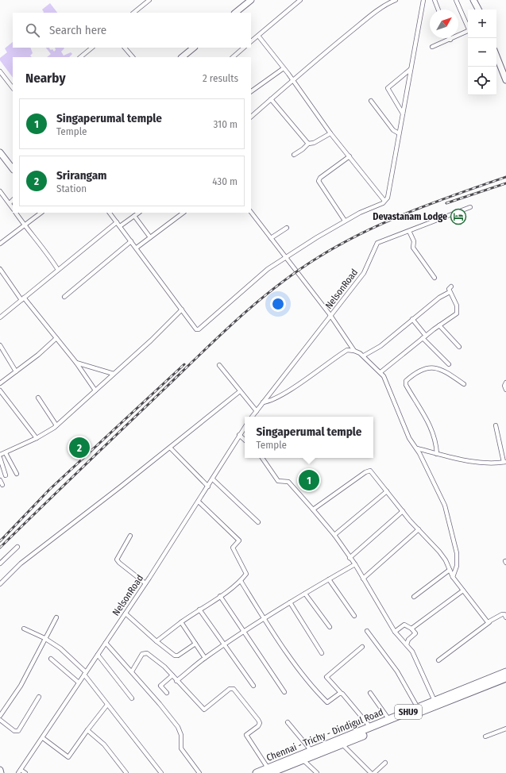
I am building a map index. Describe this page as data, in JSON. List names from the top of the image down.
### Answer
{
  "streets": {
    "highway": ["SHU9", "Chennai - Trichy - Dindigul Road"],
    "street": ["NelsonRoad"]
  },
  "places": {
    "hotel": ["Devastanam Lodge"]
  },
  "north": "top right",
  "page": {
    "map_buttons": ["+", "−"],
    "search": "Search here",
    "heading": ["Nearby", "2 results"],
    "list": [
      {
        "mark": "1",
        "name": "Singaperumal temple",
        "note": "Temple",
        "value": "310 m"
      },
      {
        "mark": "2",
        "name": "Srirangam",
        "note": "Station",
        "value": "430 m"
      }
    ],
    "popup": ["Singaperumal temple", "Temple"],
    "pins": ["2", "1"]
  }
}
